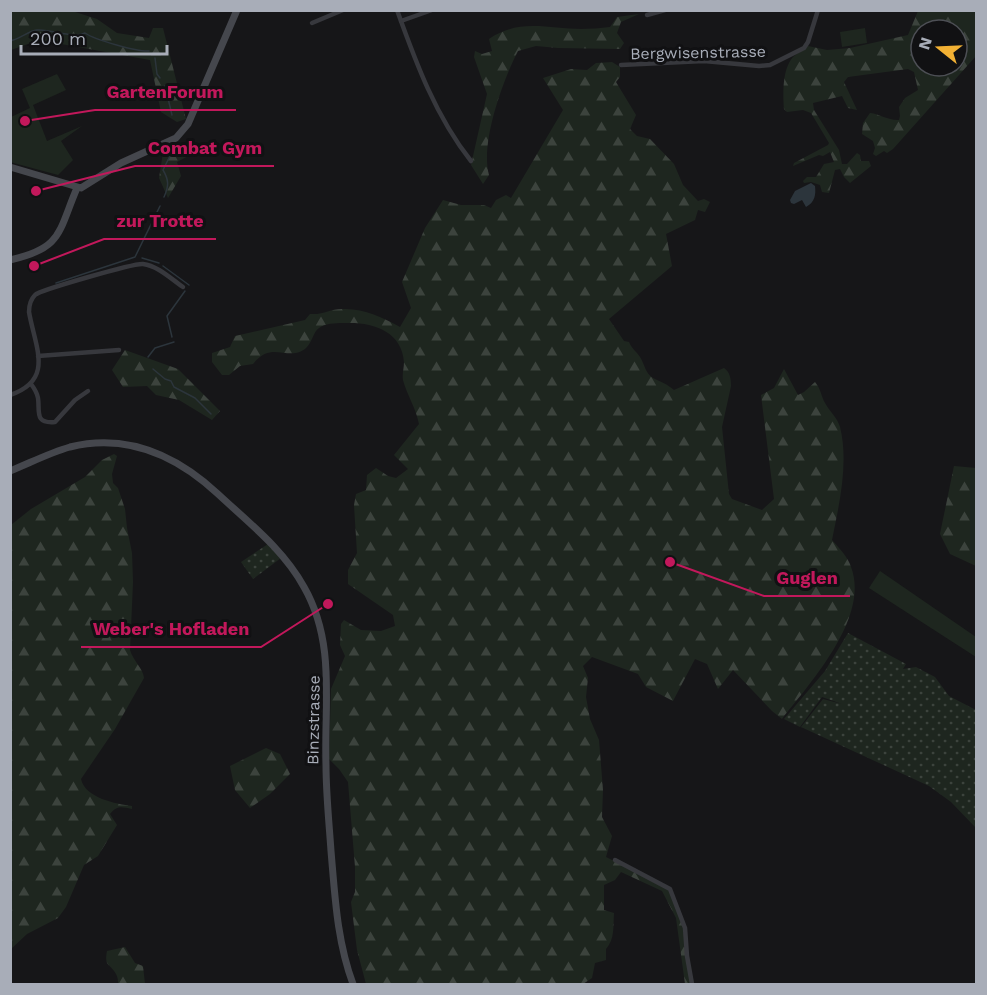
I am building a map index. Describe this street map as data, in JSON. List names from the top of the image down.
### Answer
{
  "streets": {
    "main road": ["Binzstrasse"],
    "street": ["Bergwisenstrasse"]
  },
  "places": [
    "GartenForum",
    "Combat Gym",
    "zur Trotte",
    "Guglen",
    "Weber's Hofladen"
  ],
  "scale_bar": "200 m",
  "north": "left"
}
